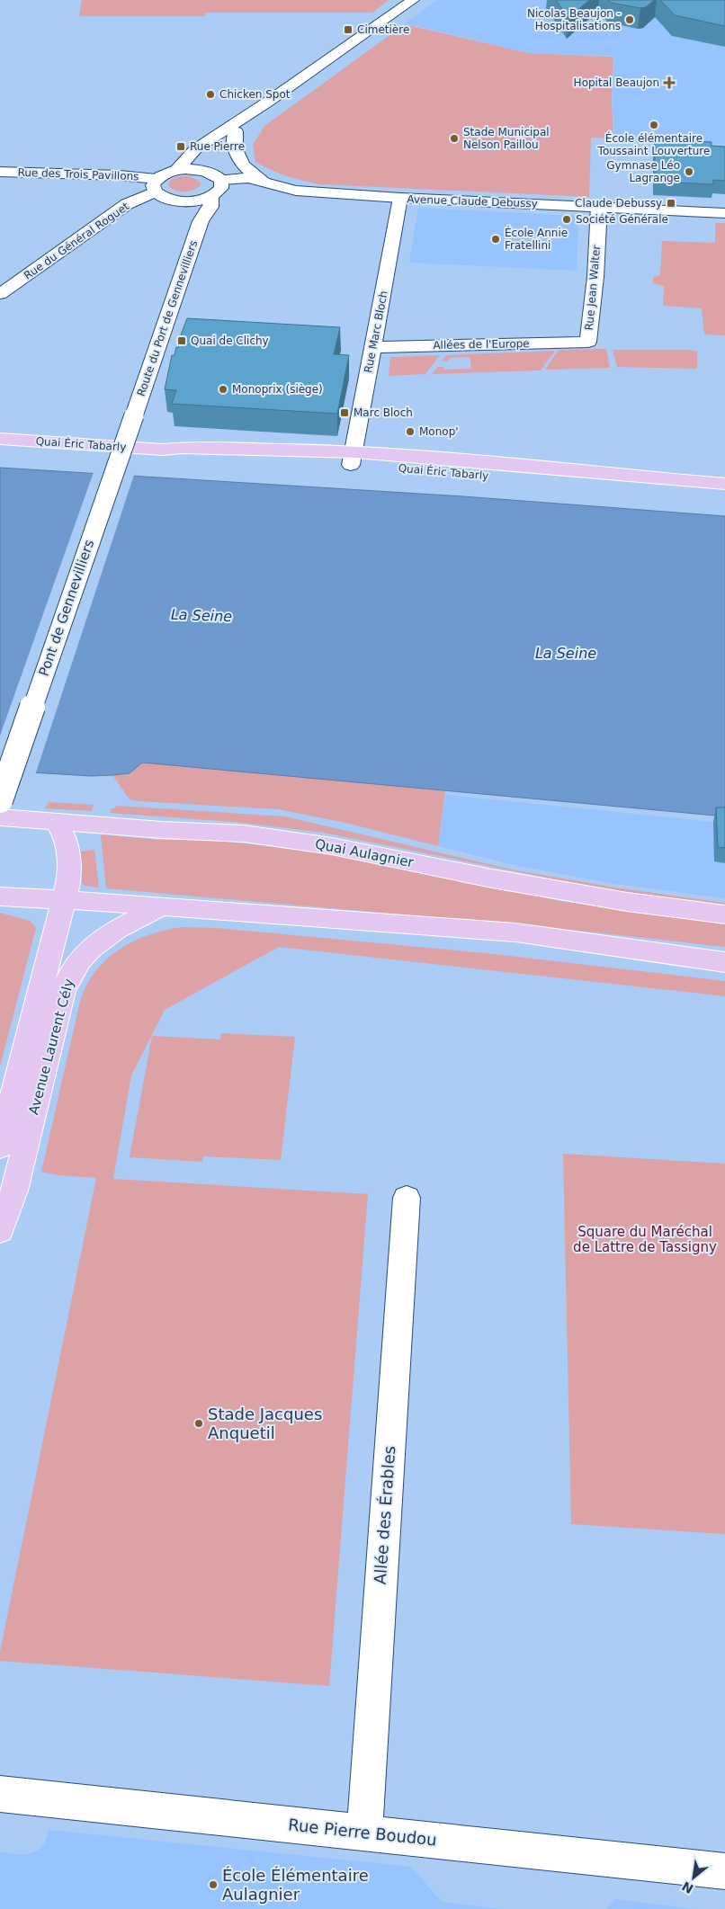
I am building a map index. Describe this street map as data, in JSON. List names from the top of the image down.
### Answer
{
  "streets": {
    "main road": ["Quai Éric Tabarly", "Quai Aulagnier", "Avenue Laurent Cély"],
    "street": [
      "Rue des Trois Pavillons",
      "Avenue Claude Debussy",
      "Rue du Général Roguet",
      "Rue Jean Walter",
      "Route du Port de Gennevilliers",
      "Rue Marc Bloch",
      "Allées de l'Europe",
      "Pont de Gennevilliers",
      "Allée des Érables",
      "Rue Pierre Boudou"
    ]
  },
  "crossings": [
    ["Rue des Trois Pavillons", "Rue du Général Roguet"],
    ["Avenue Claude Debussy", "Rue Jean Walter"],
    ["Avenue Claude Debussy", "Route du Port de Gennevilliers"],
    ["Avenue Claude Debussy", "Rue Marc Bloch"],
    ["Rue Jean Walter", "Allées de l'Europe"],
    ["Route du Port de Gennevilliers", "Pont de Gennevilliers"],
    ["Rue Marc Bloch", "Allées de l'Europe"],
    ["Rue Marc Bloch", "Quai Éric Tabarly"],
    ["Quai Aulagnier", "Avenue Laurent Cély"],
    ["Allée des Érables", "Rue Pierre Boudou"]
  ],
  "water": ["La Seine"],
  "parks": ["Square du Maréchal de Lattre de Tassigny"],
  "places": {
    "other": [
      "Nicolas Beaujon - Hospitalisations",
      "Chicken Spot",
      "École élémentaire Toussaint Louverture",
      "Stade Municipal Nelson Paillou",
      "Gymnase Léo Lagrange",
      "Société Générale",
      "École Annie Fratellini",
      "Monoprix (siège)",
      "Monop'",
      "Stade Jacques Anquetil",
      "École Élémentaire Aulagnier"
    ],
    "transit": [
      "Cimetière",
      "Rue Pierre",
      "Claude Debussy",
      "Quai de Clichy",
      "Marc Bloch"
    ],
    "health": ["Hopital Beaujon"]
  },
  "north": "bottom left"
}
